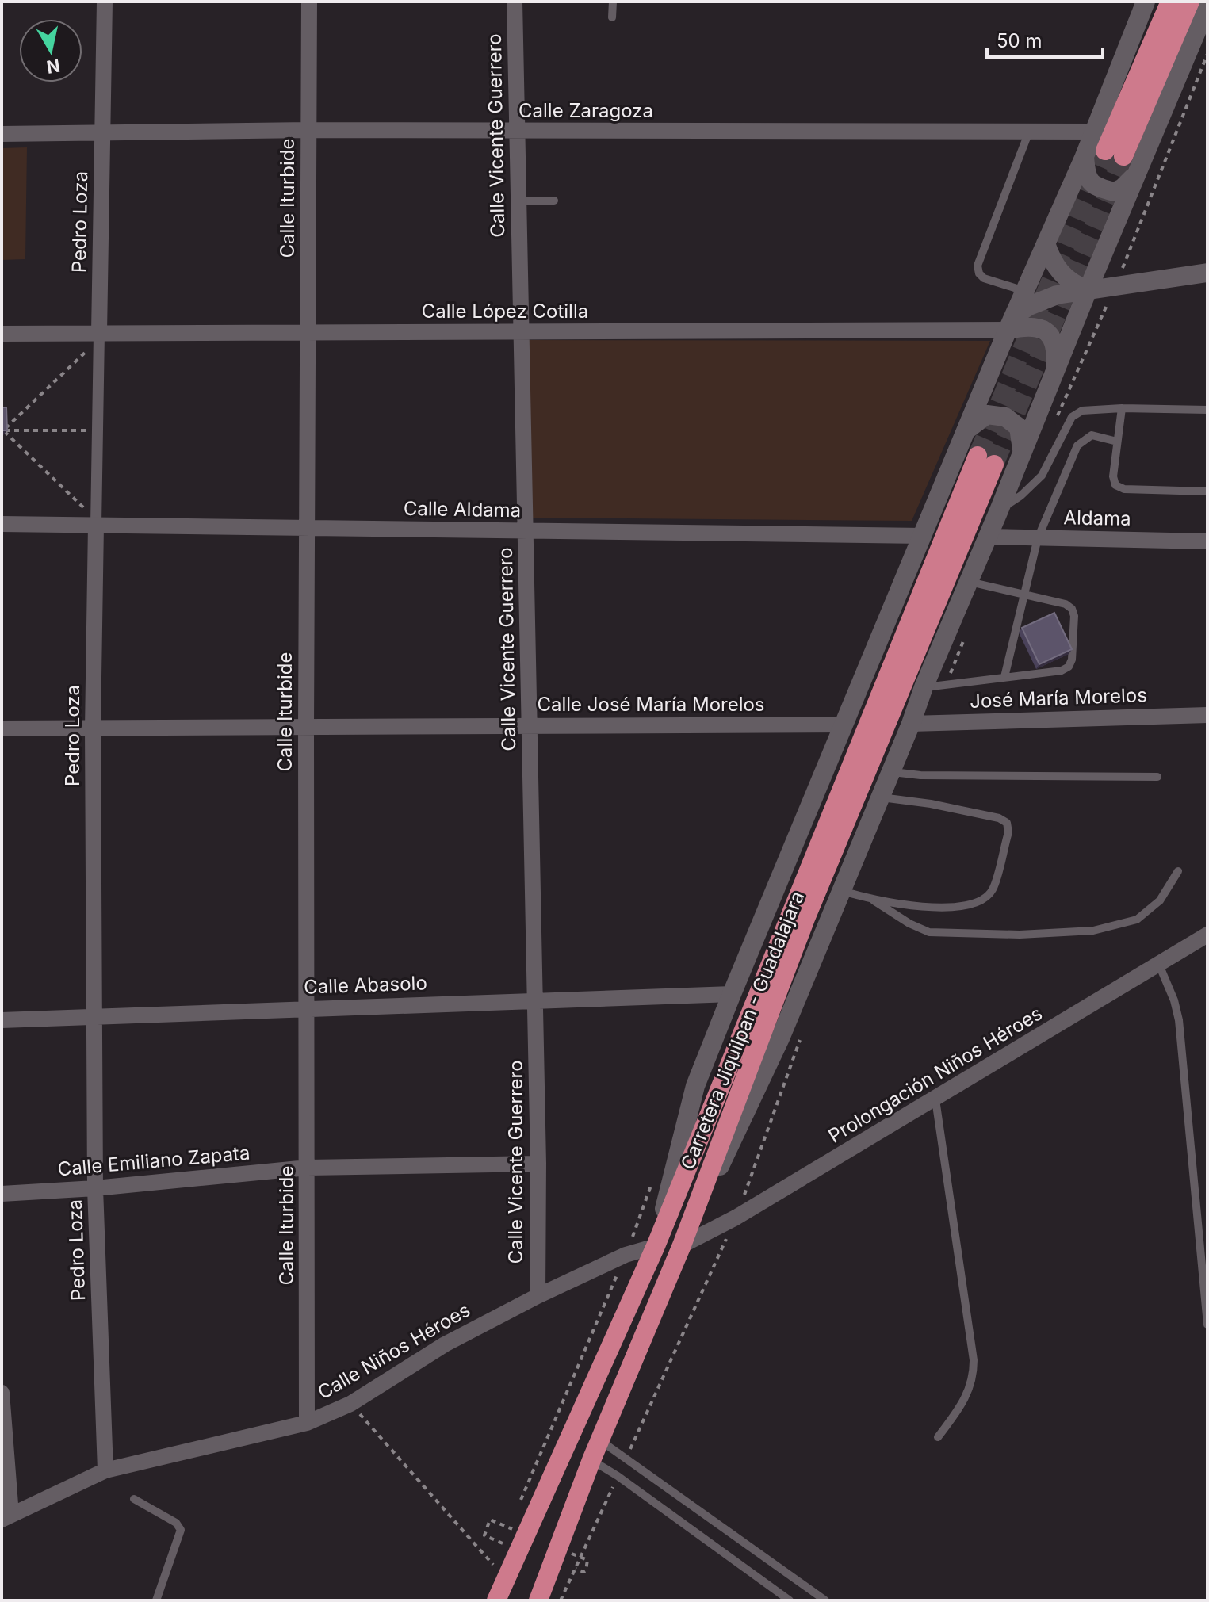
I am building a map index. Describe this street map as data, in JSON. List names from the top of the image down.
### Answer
{
  "streets": {
    "highway": ["Carretera Jiquilpan - Guadalajara"],
    "street": [
      "Calle Zaragoza",
      "Calle Vicente Guerrero",
      "Calle Iturbide",
      "Pedro Loza",
      "Calle López Cotilla",
      "Calle Aldama",
      "Aldama",
      "José María Morelos",
      "Calle José María Morelos",
      "Calle Abasolo",
      "Prolongación Niños Héroes",
      "Calle Emiliano Zapata",
      "Calle Niños Héroes"
    ]
  },
  "crossings": [
    ["Calle Zaragoza", "Calle Vicente Guerrero"],
    ["Calle Zaragoza", "Calle Iturbide"],
    ["Calle Zaragoza", "Pedro Loza"],
    ["Calle Vicente Guerrero", "Calle López Cotilla"],
    ["Calle Vicente Guerrero", "Calle Aldama"],
    ["Calle Vicente Guerrero", "Calle José María Morelos"],
    ["Calle Vicente Guerrero", "Calle Abasolo"],
    ["Calle Vicente Guerrero", "Calle Emiliano Zapata"],
    ["Calle Vicente Guerrero", "Calle Niños Héroes"],
    ["Calle Iturbide", "Calle López Cotilla"],
    ["Calle Iturbide", "Calle Aldama"],
    ["Calle Iturbide", "Calle José María Morelos"],
    ["Calle Iturbide", "Calle Abasolo"],
    ["Calle Iturbide", "Calle Emiliano Zapata"],
    ["Calle Iturbide", "Calle Niños Héroes"],
    ["Pedro Loza", "Calle López Cotilla"],
    ["Pedro Loza", "Calle Aldama"],
    ["Pedro Loza", "Calle José María Morelos"],
    ["Pedro Loza", "Calle Abasolo"],
    ["Pedro Loza", "Calle Emiliano Zapata"],
    ["Pedro Loza", "Calle Niños Héroes"],
    ["Carretera Jiquilpan - Guadalajara", "Prolongación Niños Héroes"],
    ["Carretera Jiquilpan - Guadalajara", "Calle Niños Héroes"]
  ],
  "scale_bar": "50 m",
  "north": "bottom"
}
